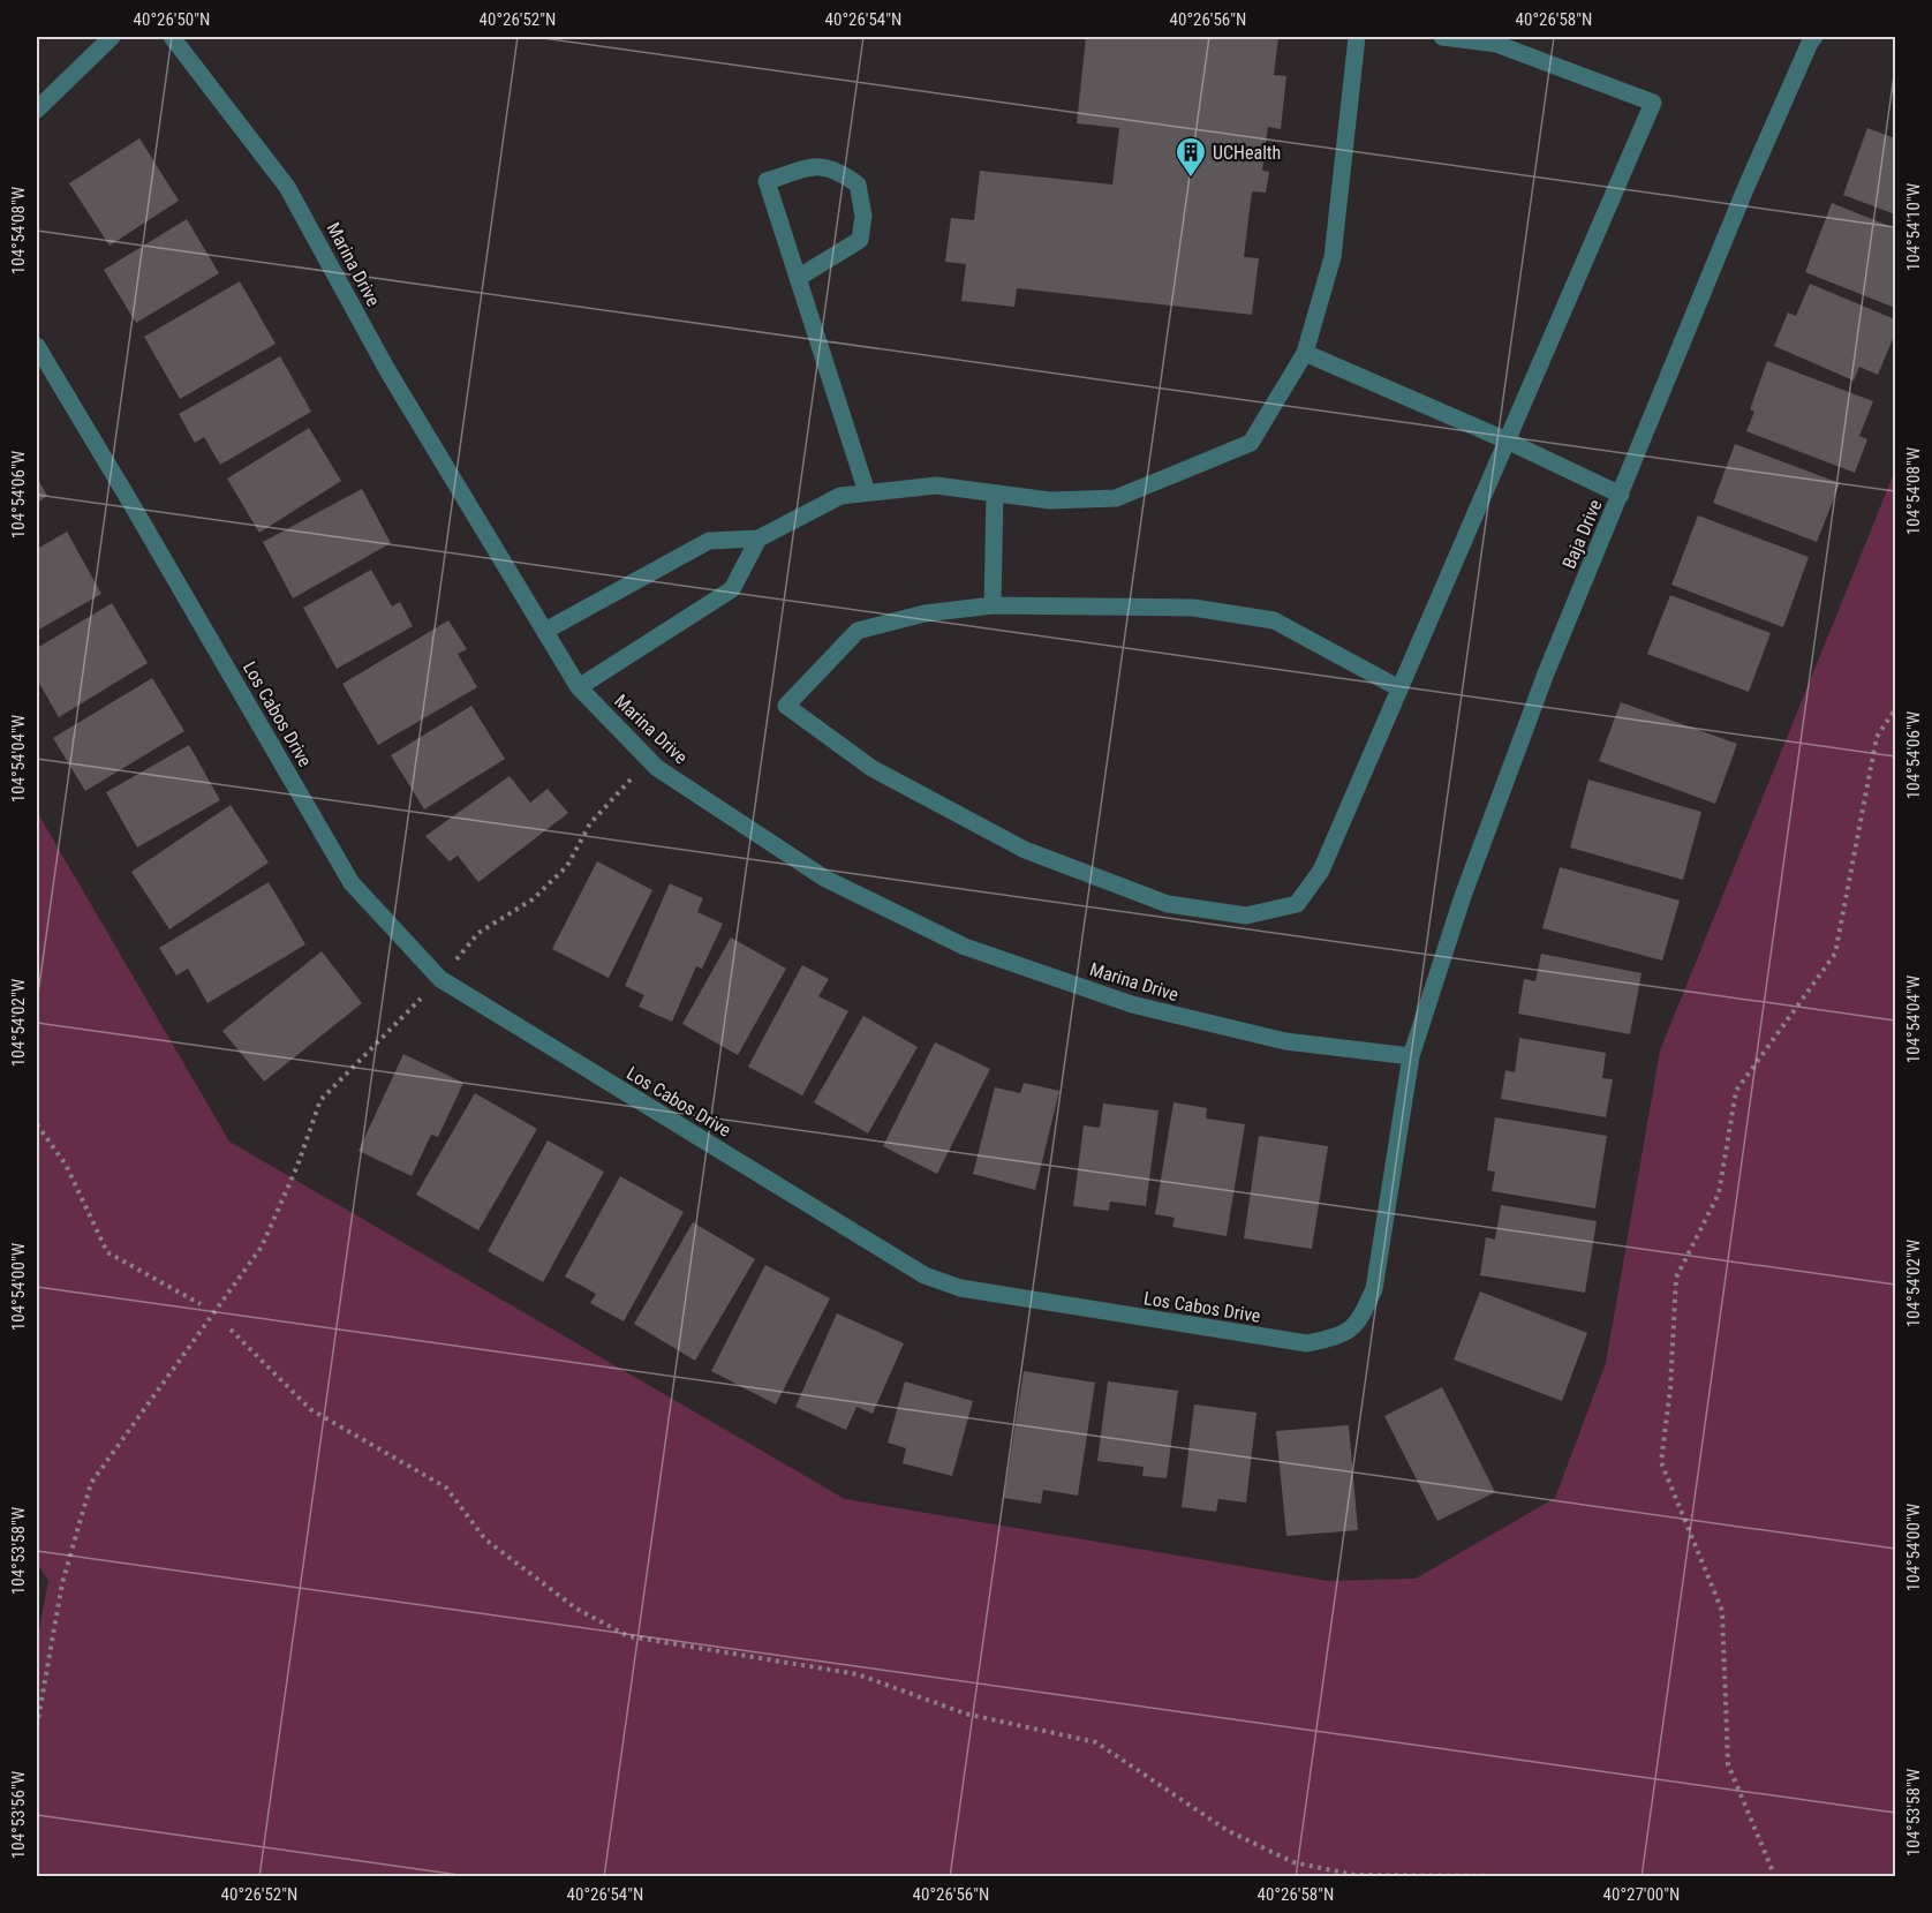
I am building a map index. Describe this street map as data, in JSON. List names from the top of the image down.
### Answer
{
  "streets": {
    "street": ["Marina Drive", "Baja Drive", "Los Cabos Drive"]
  },
  "crossings": [
    ["Marina Drive", "Baja Drive"],
    ["Marina Drive", "Los Cabos Drive"],
    ["Baja Drive", "Los Cabos Drive"]
  ],
  "places": {
    "building": ["UCHealth"]
  },
  "coordinates": [
    "40°26'50\"N",
    "40°26'52\"N",
    "40°26'54\"N",
    "40°26'56\"N",
    "40°26'58\"N",
    "104°54'10\"W",
    "104°54'08\"W",
    "104°54'06\"W",
    "104°54'04\"W",
    "104°54'02\"W",
    "104°54'00\"W",
    "104°53'58\"W",
    "104°53'56\"W",
    "40°27'00\"N"
  ]
}
